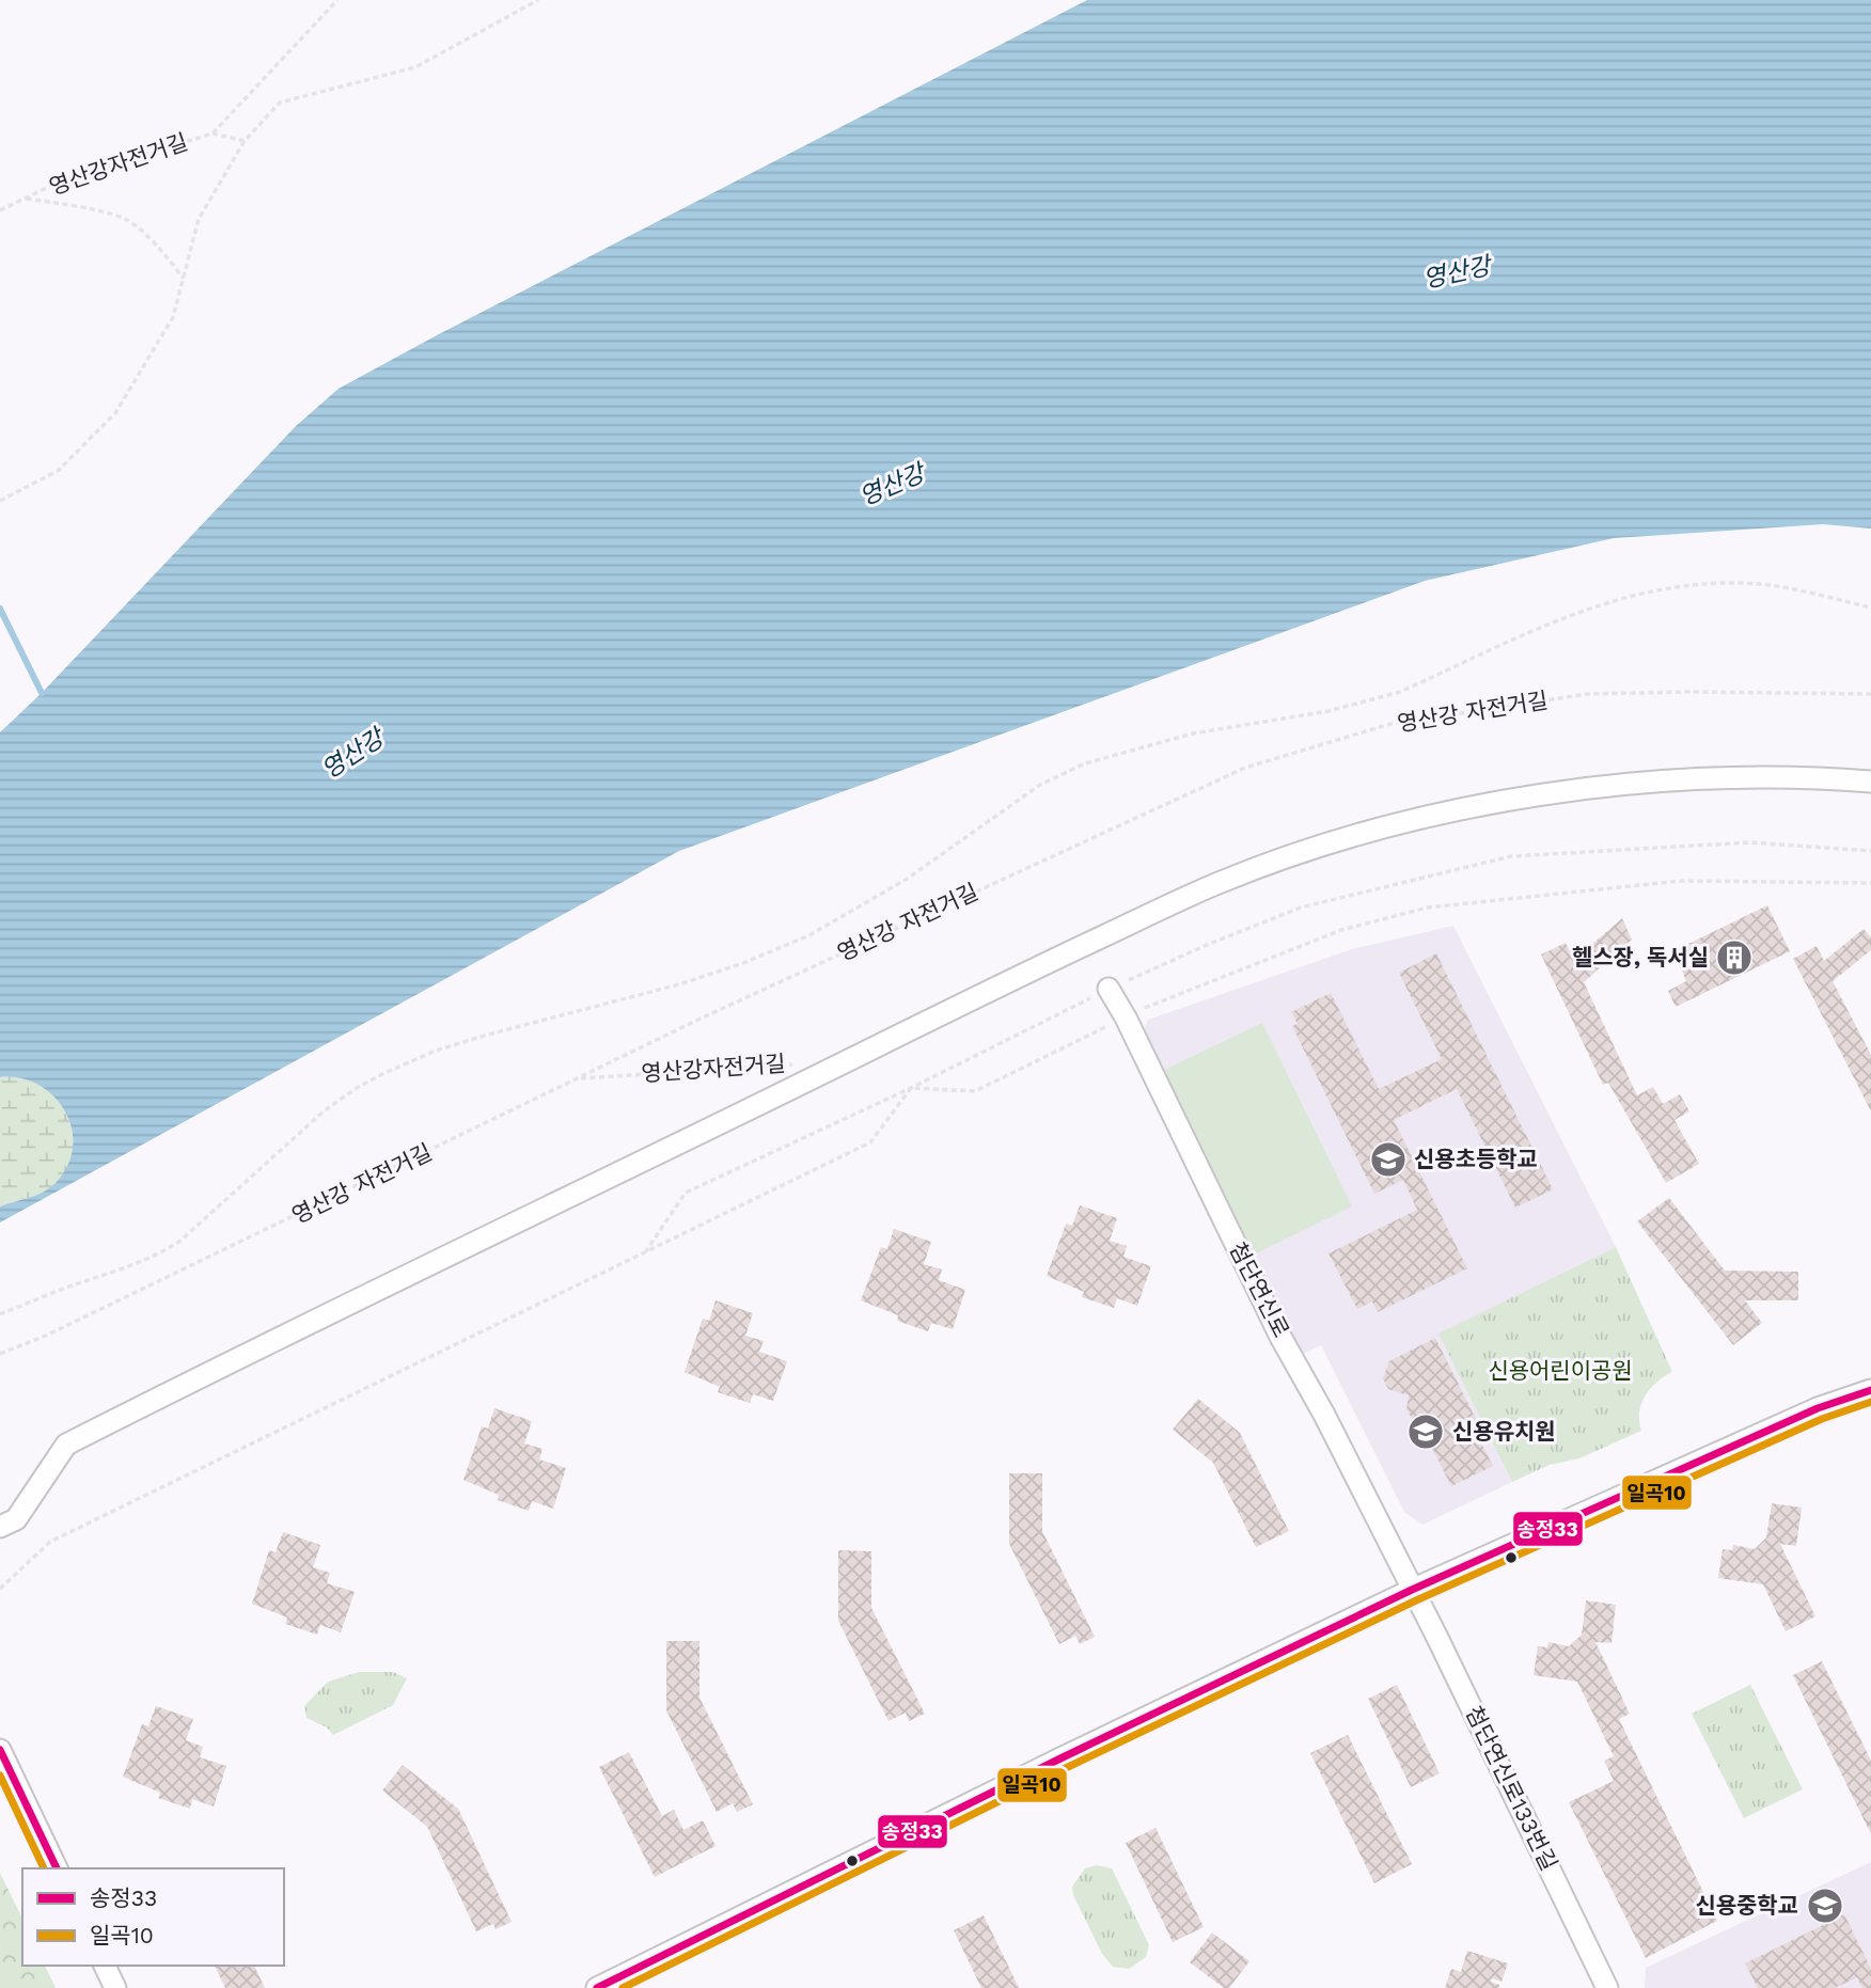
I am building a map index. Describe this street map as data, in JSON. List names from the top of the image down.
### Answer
{
  "streets": {
    "street": ["첨단연신로", "첨단연신로133번길"],
    "path": ["영산강자전거길", "영산강 자전거길"]
  },
  "crossings": [
    ["영산강자전거길", "영산강 자전거길"],
    ["첨단연신로", "첨단연신로133번길"]
  ],
  "water": ["영산강"],
  "parks": ["신용어린이공원"],
  "places": {
    "building": ["헬스장, 독서실"],
    "school or university": ["신용초등학교", "신용유치원", "신용중학교"]
  },
  "lines": ["transit line 송정33", "transit line 일곡10"],
  "legend": ["송정33", "일곡10"]
}
